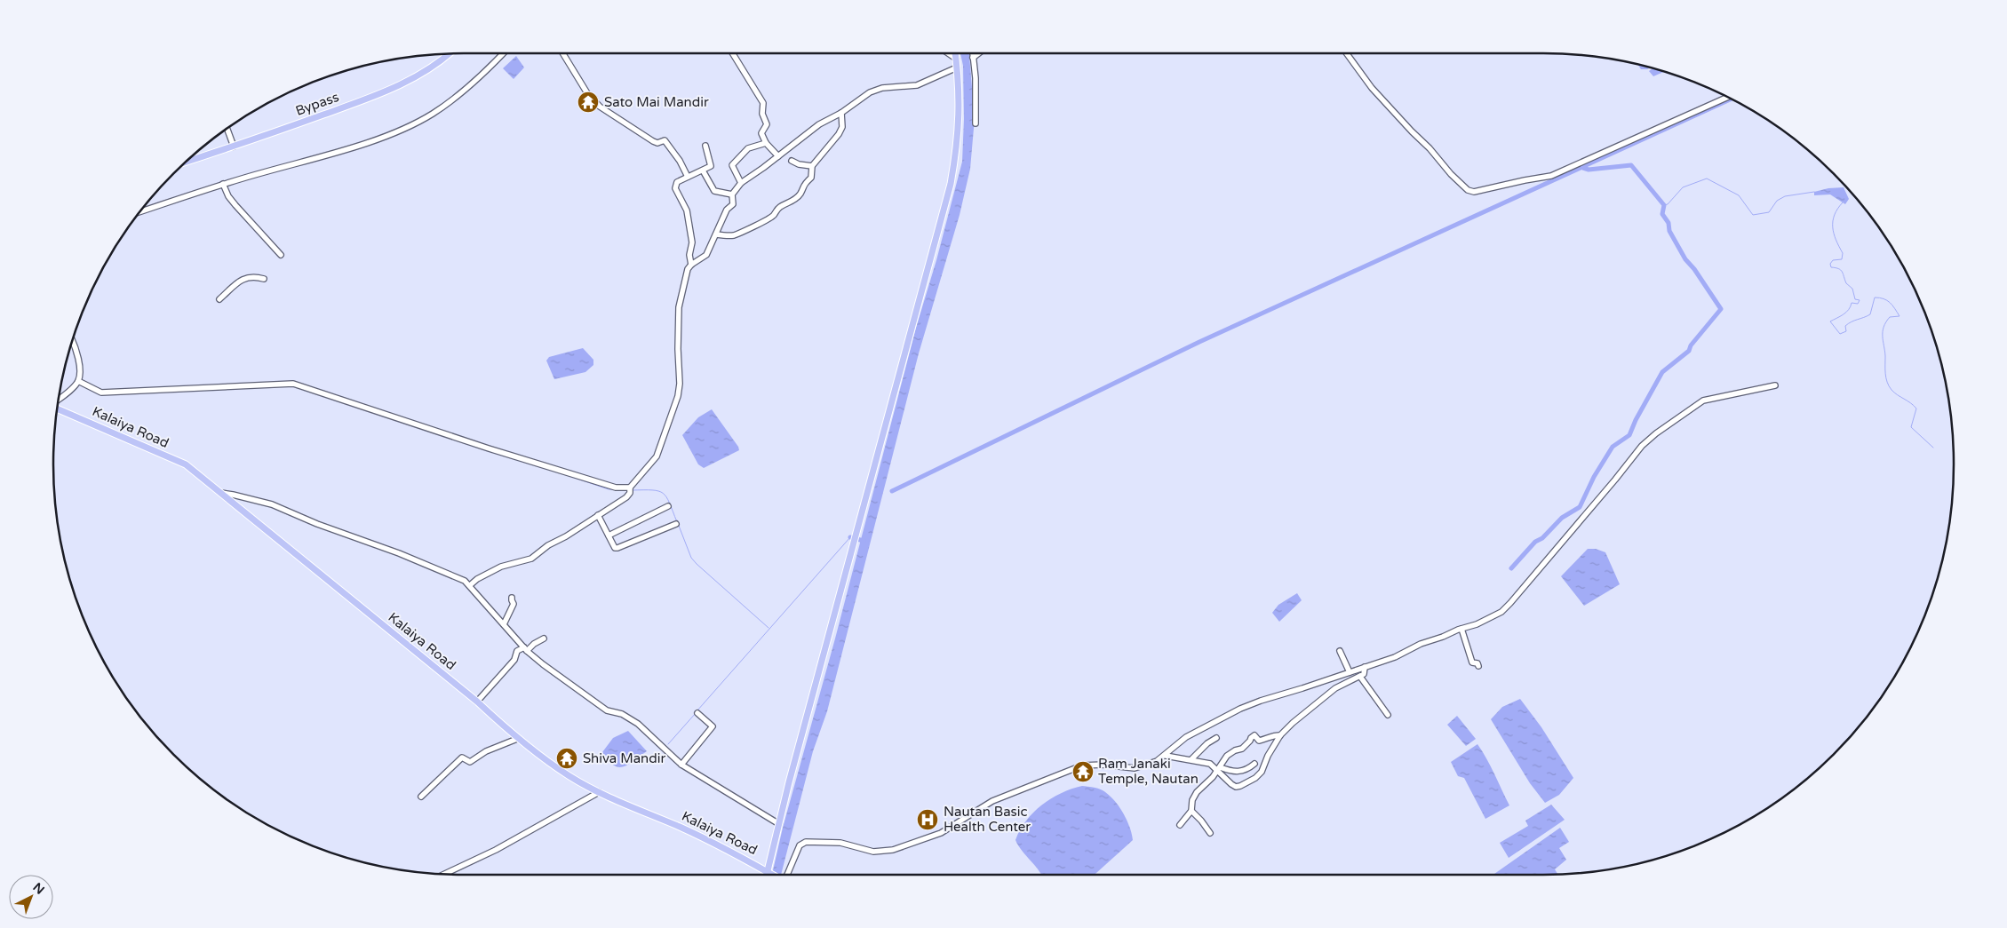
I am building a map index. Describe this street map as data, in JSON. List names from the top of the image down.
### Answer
{
  "streets": {
    "main road": ["Bypass", "Kalaiya Road"]
  },
  "places": {
    "temple": ["Sato Mai Mandir", "Shiva Mandir", "Ram Janaki Temple, Nautan"],
    "hospital": ["Nautan Basic Health Center"]
  },
  "north": "top right"
}
